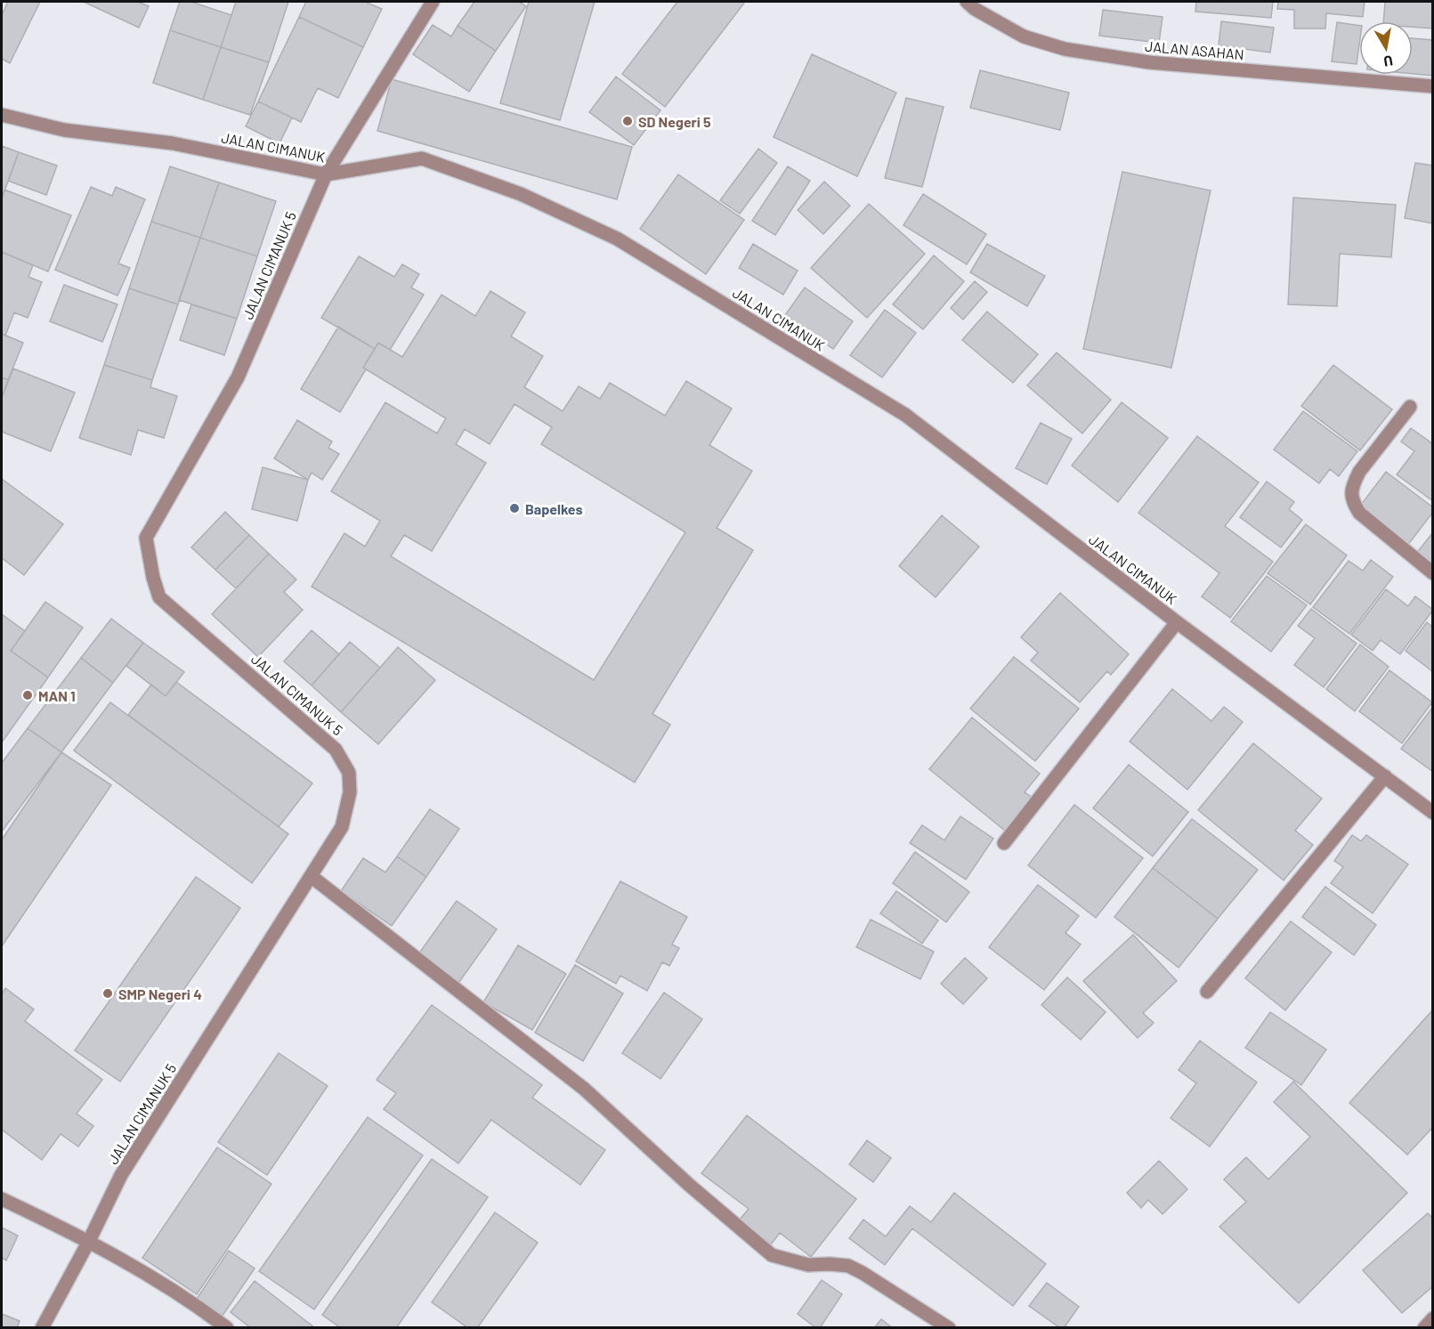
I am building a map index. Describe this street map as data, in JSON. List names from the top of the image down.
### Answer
{
  "streets": {
    "street": ["JALAN ASAHAN", "JALAN CIMANUK", "JALAN CIMANUK 5"]
  },
  "crossings": [
    ["JALAN CIMANUK", "JALAN CIMANUK 5"]
  ],
  "places": [
    "SD Negeri 5",
    "Bapelkes",
    "MAN 1",
    "SMP Negeri 4"
  ],
  "north": "bottom"
}
